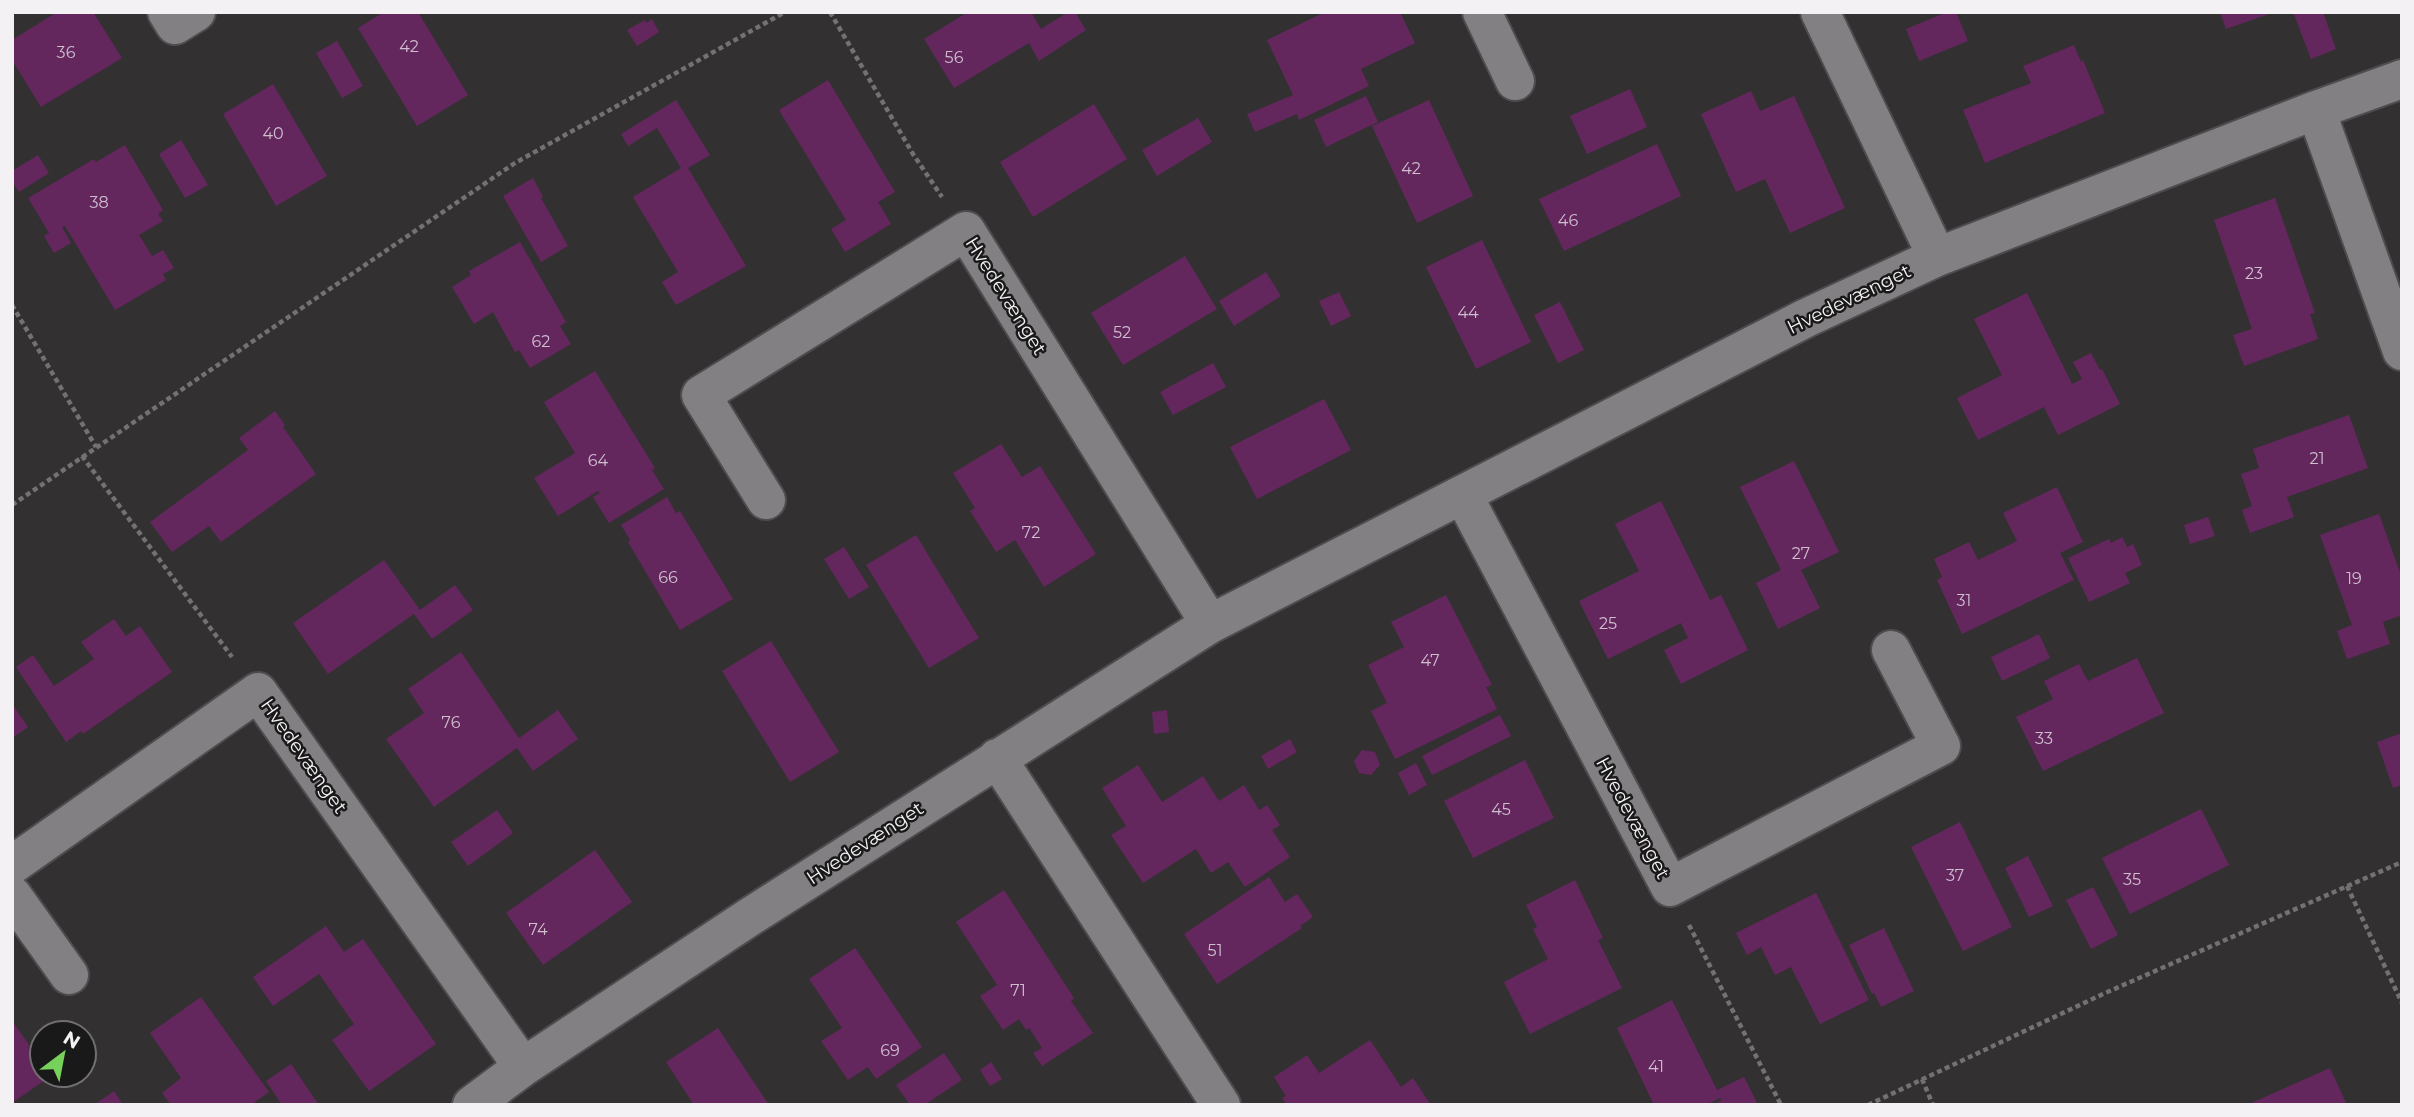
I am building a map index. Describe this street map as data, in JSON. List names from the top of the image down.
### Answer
{
  "streets": {
    "street": ["Hvedevænget"]
  },
  "house_numbers": [
    "42",
    "36",
    "56",
    "40",
    "42",
    "38",
    "46",
    "23",
    "44",
    "52",
    "62",
    "21",
    "64",
    "72",
    "27",
    "66",
    "19",
    "31",
    "25",
    "47",
    "76",
    "33",
    "45",
    "37",
    "35",
    "74",
    "51",
    "71",
    "69",
    "41"
  ],
  "north": "top right"
}
